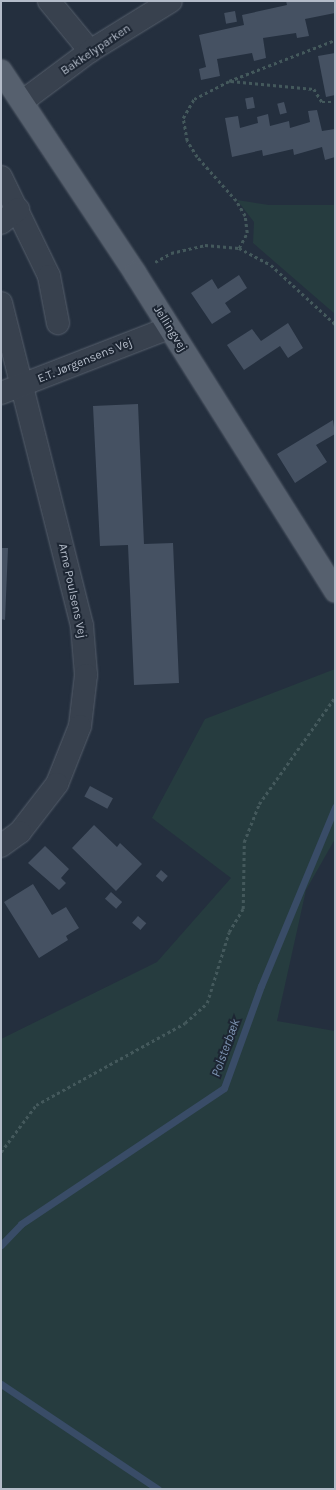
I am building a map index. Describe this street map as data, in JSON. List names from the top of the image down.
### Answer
{
  "streets": {
    "main road": ["Jellingvej"],
    "street": ["Bakkelyparken", "E.T. Jørgensens Vej", "Arne Poulsens Vej"]
  },
  "crossings": [
    ["Bakkelyparken", "Jellingvej"],
    ["Jellingvej", "E.T. Jørgensens Vej"],
    ["E.T. Jørgensens Vej", "Arne Poulsens Vej"]
  ],
  "water": ["Polsterbæk"]
}
